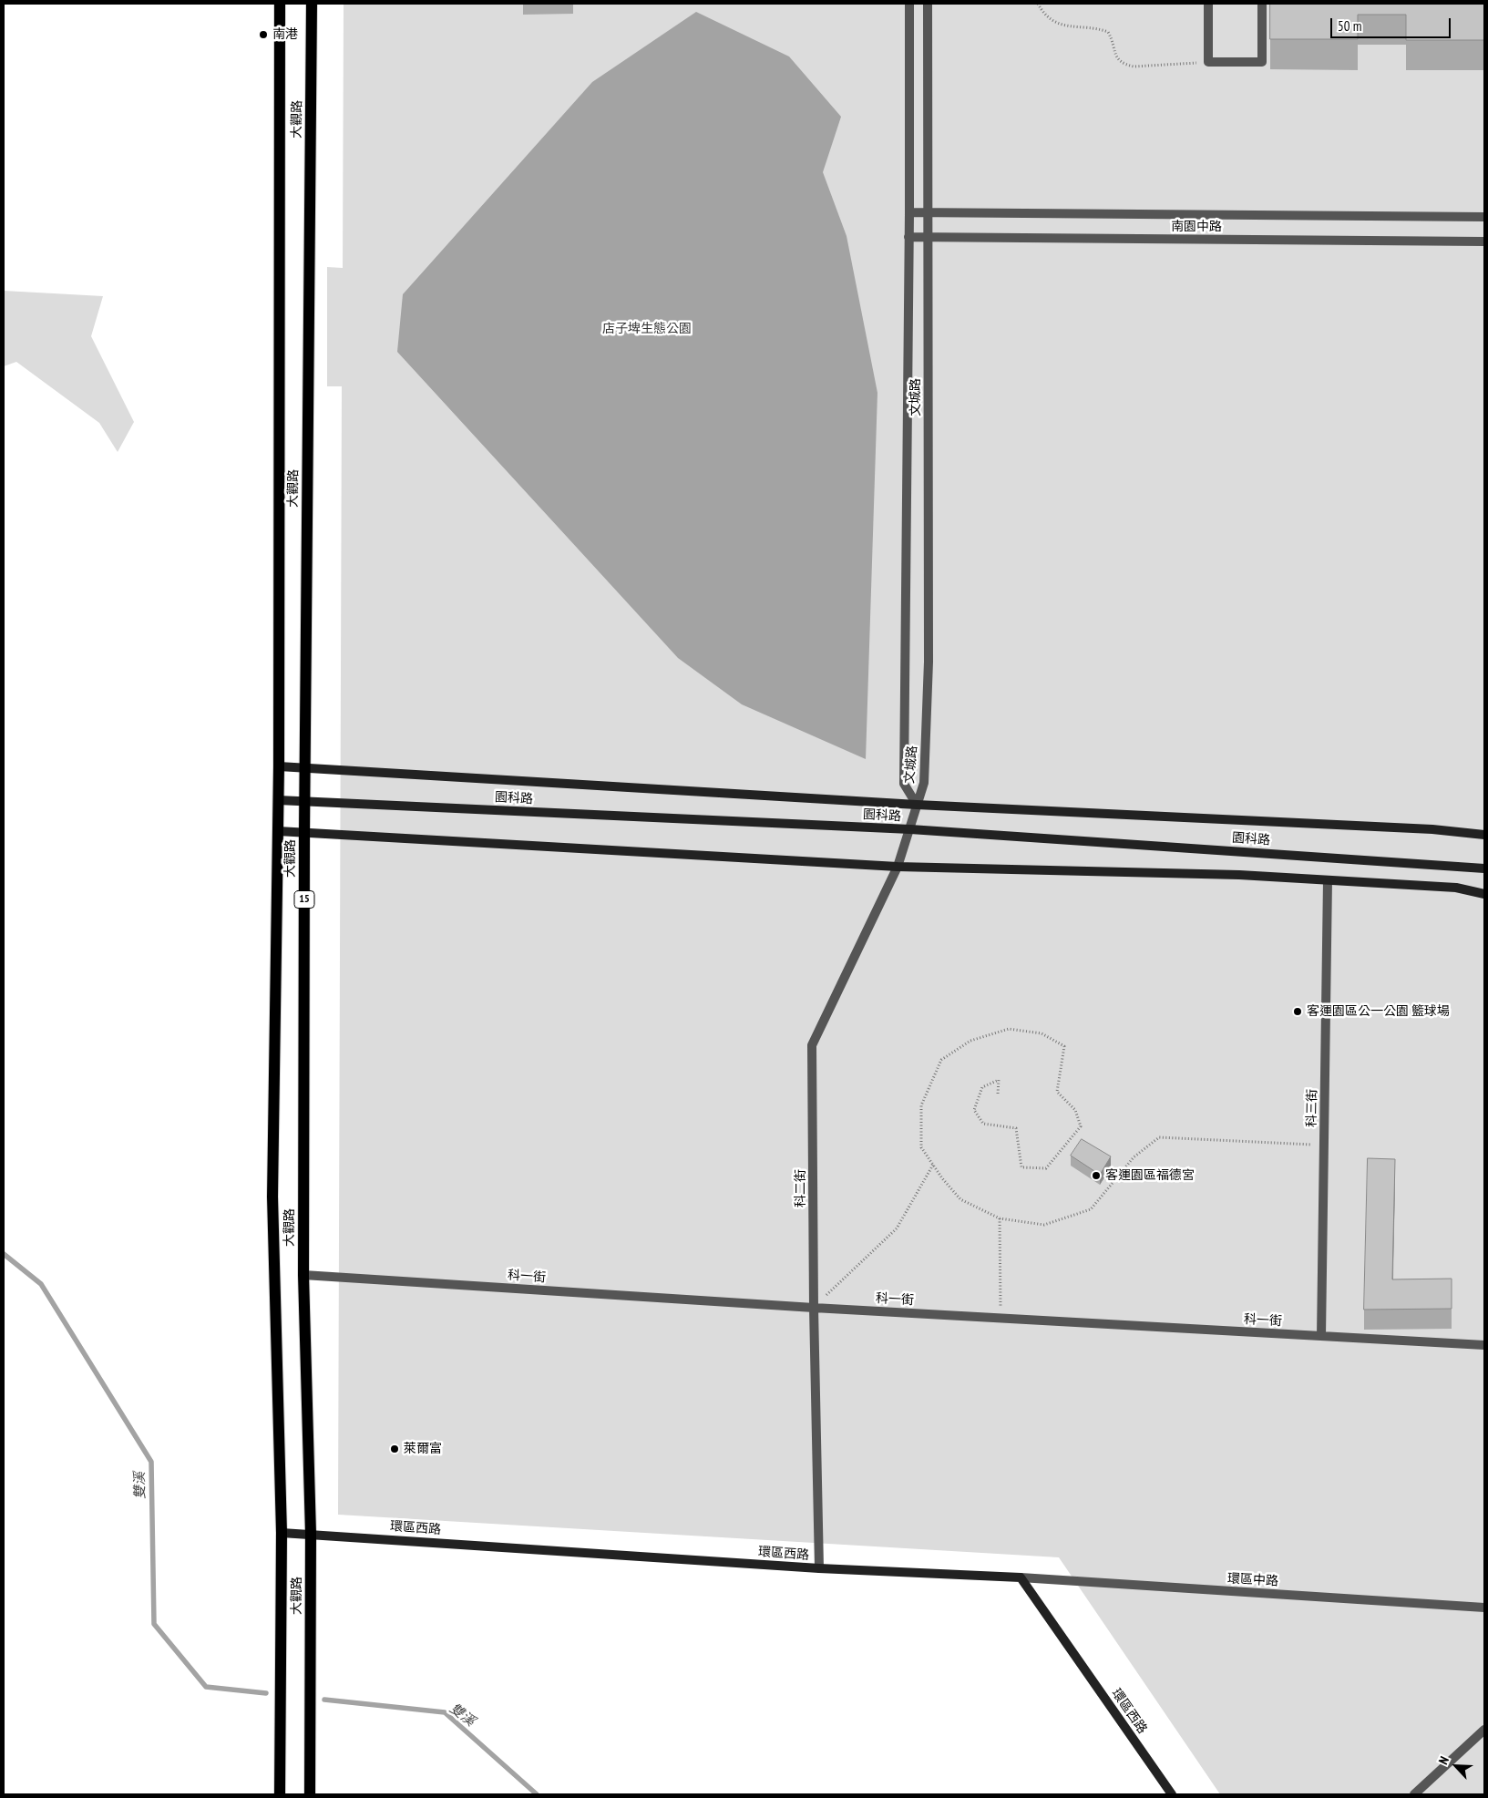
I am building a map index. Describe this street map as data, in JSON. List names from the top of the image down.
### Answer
{
  "streets": {
    "main road": ["大觀路", "15"],
    "street": [
      "南園中路",
      "文城路",
      "園科路",
      "科三街",
      "科二街",
      "科一街",
      "環區西路",
      "環區中路"
    ]
  },
  "crossings": [
    ["大觀路", "園科路"],
    ["大觀路", "科一街"],
    ["大觀路", "環區西路"],
    ["南園中路", "文城路"],
    ["文城路", "科二街"],
    ["園科路", "科二街"],
    ["科三街", "科一街"],
    ["科二街", "科一街"],
    ["科二街", "環區西路"],
    ["環區西路", "環區中路"]
  ],
  "water": ["雙溪"],
  "parks": ["店子埤生態公園"],
  "places": [
    "南港",
    "客運園區公一公園 籃球場",
    "客運園區福德宮",
    "萊爾富"
  ],
  "scale_bar": "50 m",
  "north": "top left"
}
